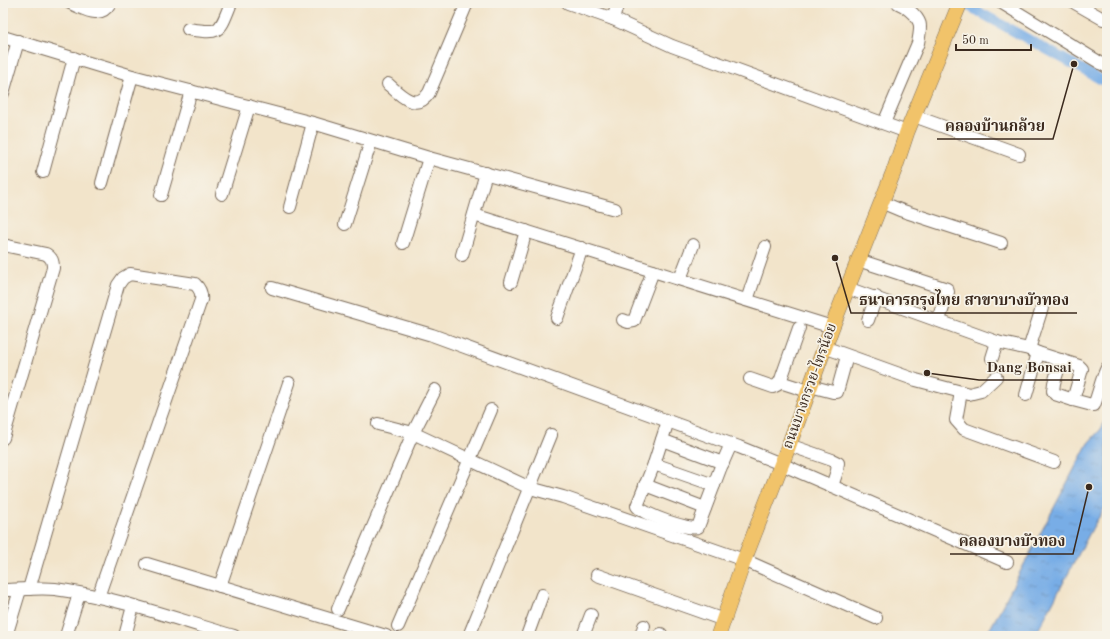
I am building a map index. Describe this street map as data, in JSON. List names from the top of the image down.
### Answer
{
  "streets": {
    "main road": ["ถนนบางกรวย-ไทรน้อย"]
  },
  "places": [
    "คลองบ้านกล้วย",
    "ธนาคารกรุงไทย สาขาบางบัวทอง",
    "Dang Bonsai",
    "คลองบางบัวทอง"
  ],
  "scale_bar": "50 m"
}
